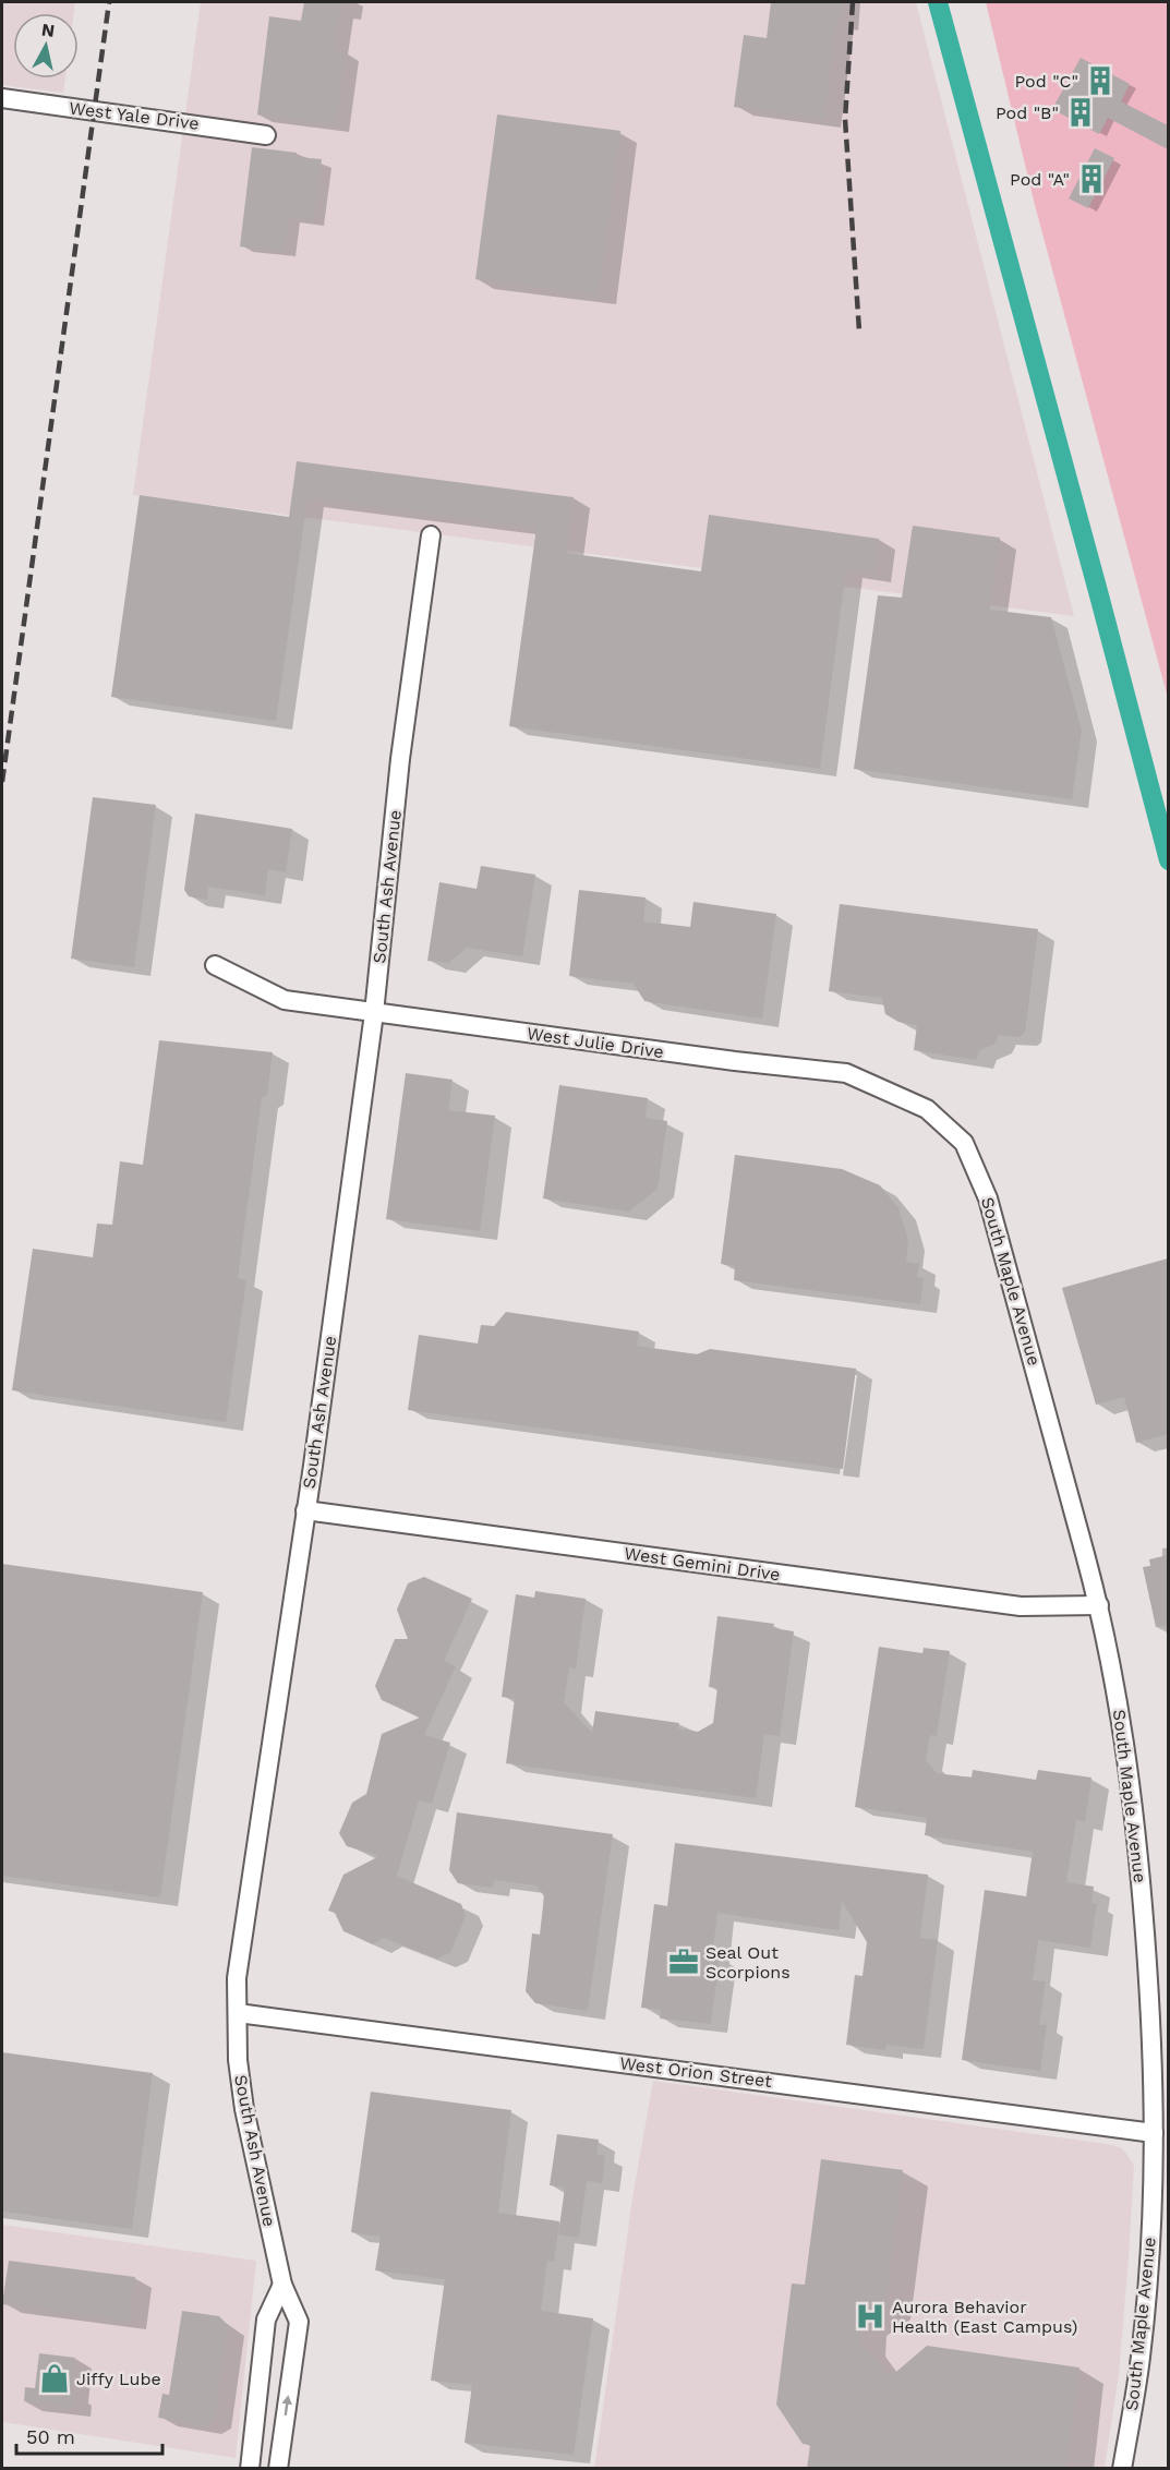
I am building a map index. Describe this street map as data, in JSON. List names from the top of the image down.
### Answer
{
  "streets": {
    "street": [
      "West Yale Drive",
      "South Ash Avenue",
      "West Julie Drive",
      "South Maple Avenue",
      "West Gemini Drive",
      "West Orion Street"
    ]
  },
  "crossings": [
    ["South Ash Avenue", "West Julie Drive"],
    ["South Ash Avenue", "West Gemini Drive"],
    ["South Ash Avenue", "West Orion Street"],
    ["West Julie Drive", "South Maple Avenue"],
    ["South Maple Avenue", "West Gemini Drive"],
    ["South Maple Avenue", "West Orion Street"]
  ],
  "places": {
    "building": ["Pod \"C\"", "Pod \"B\"", "Pod \"A\""],
    "office": ["Seal Out Scorpions"],
    "hospital": ["Aurora Behavior Health (East Campus)"],
    "shop": ["Jiffy Lube"]
  },
  "scale_bar": "50 m",
  "north": "top"
}
